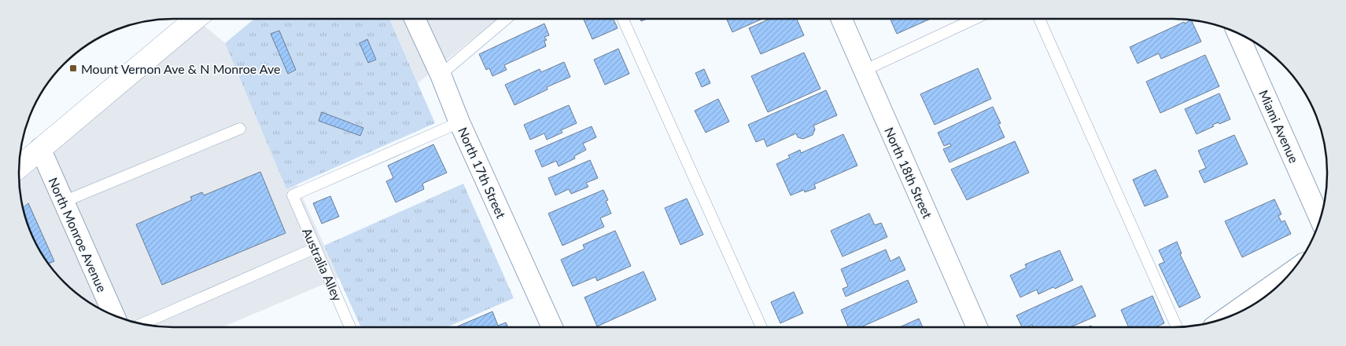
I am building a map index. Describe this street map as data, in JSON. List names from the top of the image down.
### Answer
{
  "streets": {
    "street": [
      "Miami Avenue",
      "North 17th Street",
      "North 18th Street",
      "North Monroe Avenue"
    ],
    "lane": ["Australia Alley"]
  },
  "crossings": [
    ["North 17th Street", "Australia Alley"]
  ],
  "places": {
    "transit": ["Mount Vernon Ave & N Monroe Ave"]
  }
}
